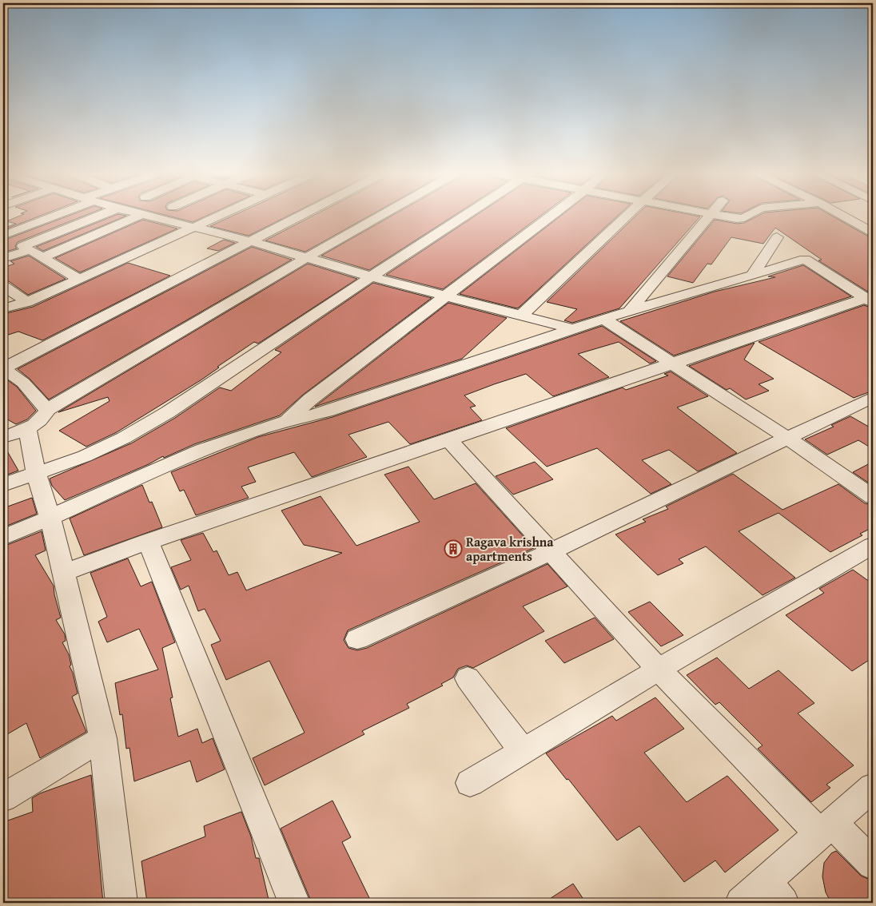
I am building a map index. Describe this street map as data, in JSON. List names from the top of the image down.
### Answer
{
  "places": {
    "building": ["Ragava krishna apartments"]
  }
}
